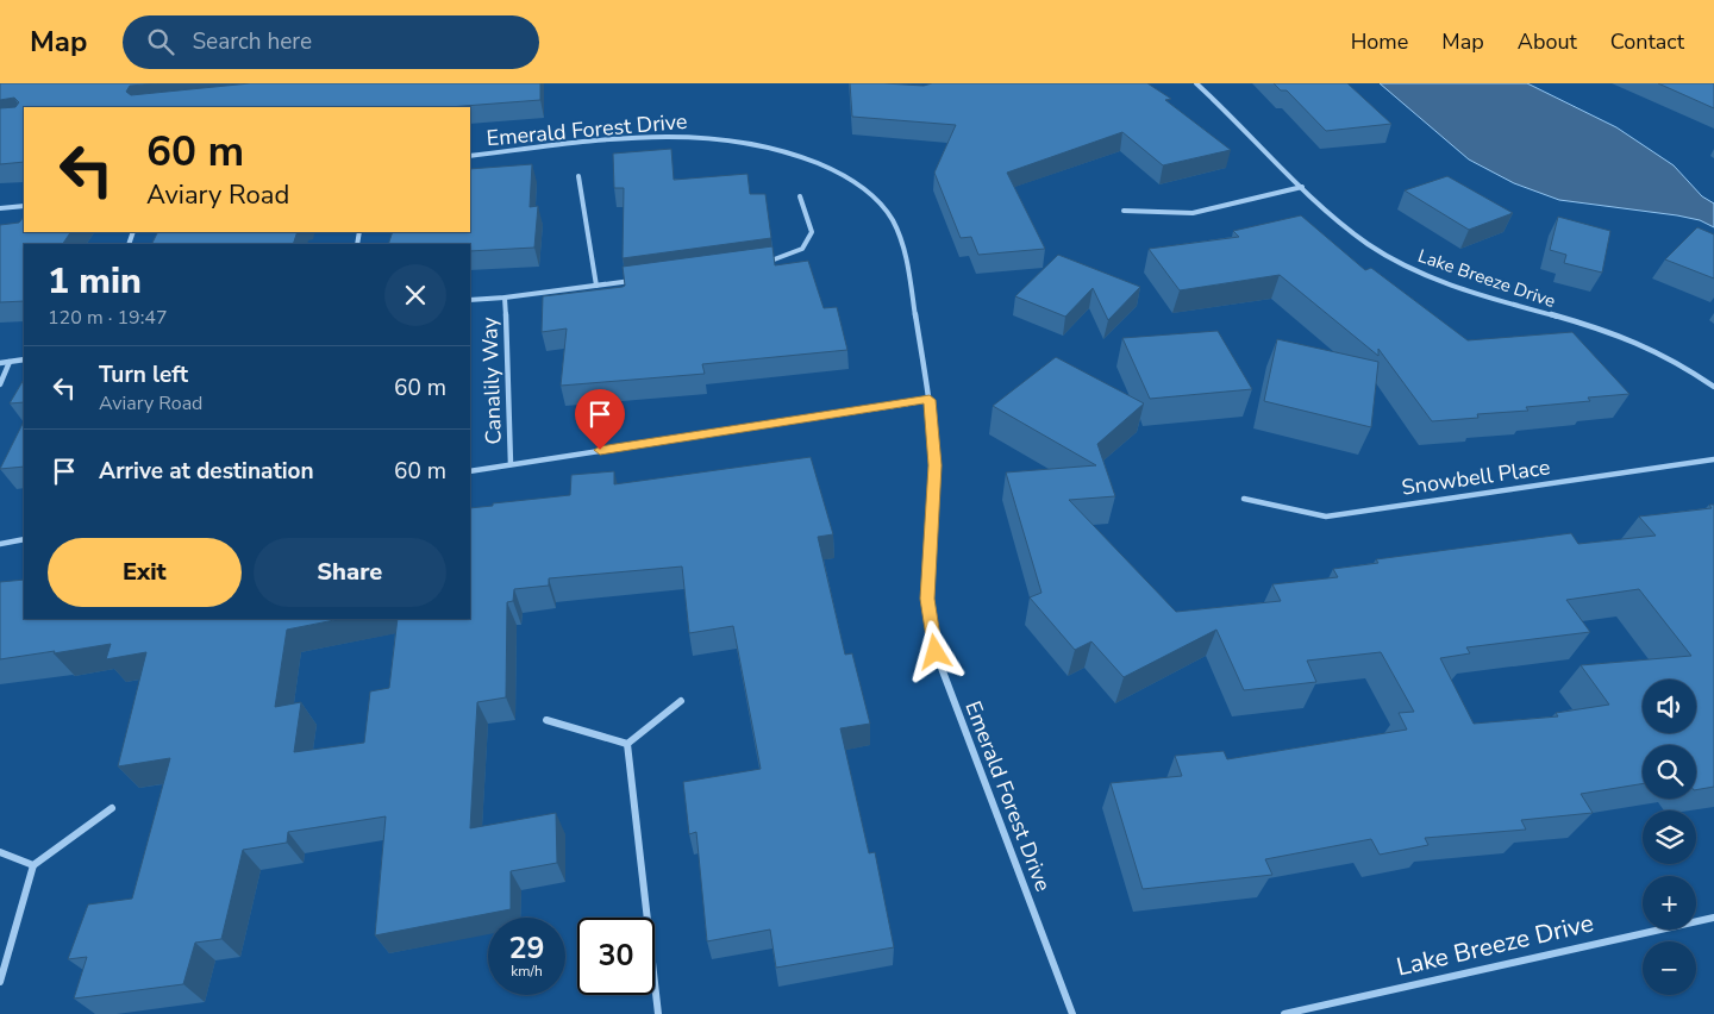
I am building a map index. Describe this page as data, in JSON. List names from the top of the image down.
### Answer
{
  "streets": {
    "street": [
      "Emerald Forest Drive",
      "Lake Breeze Drive",
      "Canalily Way",
      "Snowbell Place"
    ]
  },
  "page": {
    "header": "Map",
    "search": "Search here",
    "nav": [
      "Home",
      "Map",
      "About",
      "Contact"
    ],
    "turn": ["60 m", "Aviary Road"],
    "heading": ["1 min", "120 m · 19:47"],
    "list": [
      {
        "name": "Turn left",
        "note": "Aviary Road",
        "value": "60 m"
      },
      {
        "name": "Arrive at destination",
        "value": "60 m"
      }
    ],
    "buttons": ["Exit", "Share"],
    "map_buttons": ["+", "−"],
    "speed": "29 km/h",
    "limit": "30"
  }
}
